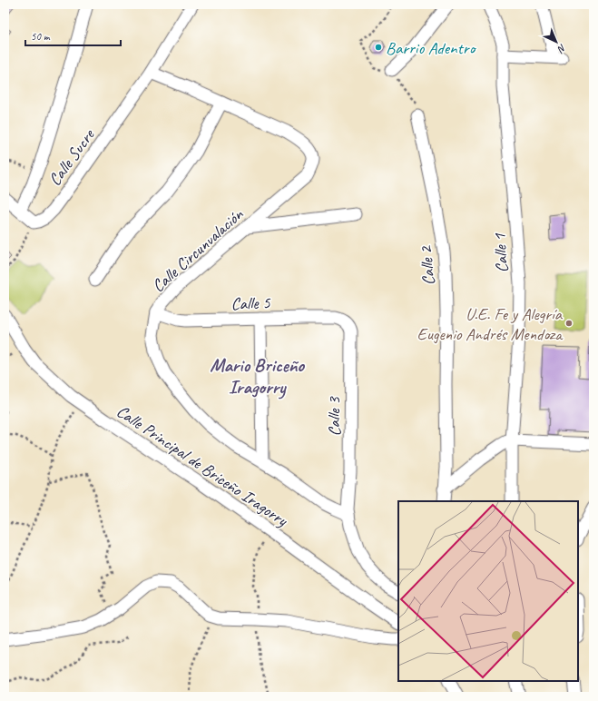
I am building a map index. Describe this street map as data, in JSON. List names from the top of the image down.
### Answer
{
  "streets": {
    "street": [
      "Calle Sucre",
      "Calle Circunvalación",
      "Calle 1",
      "Calle 2",
      "Calle 5",
      "Calle 3",
      "Calle Principal de Briceño Iragorry"
    ]
  },
  "crossings": [
    ["Calle Sucre", "Calle Circunvalación"],
    ["Calle Circunvalación", "Calle 5"],
    ["Calle Circunvalación", "Calle 3"],
    ["Calle 5", "Calle 3"]
  ],
  "districts": ["Mario Briceño Iragorry"],
  "places": ["Barrio Adentro", "U.E. Fe y Alegría Eugenio Andrés Mendoza"],
  "scale_bar": "50 m",
  "north": "bottom right"
}
